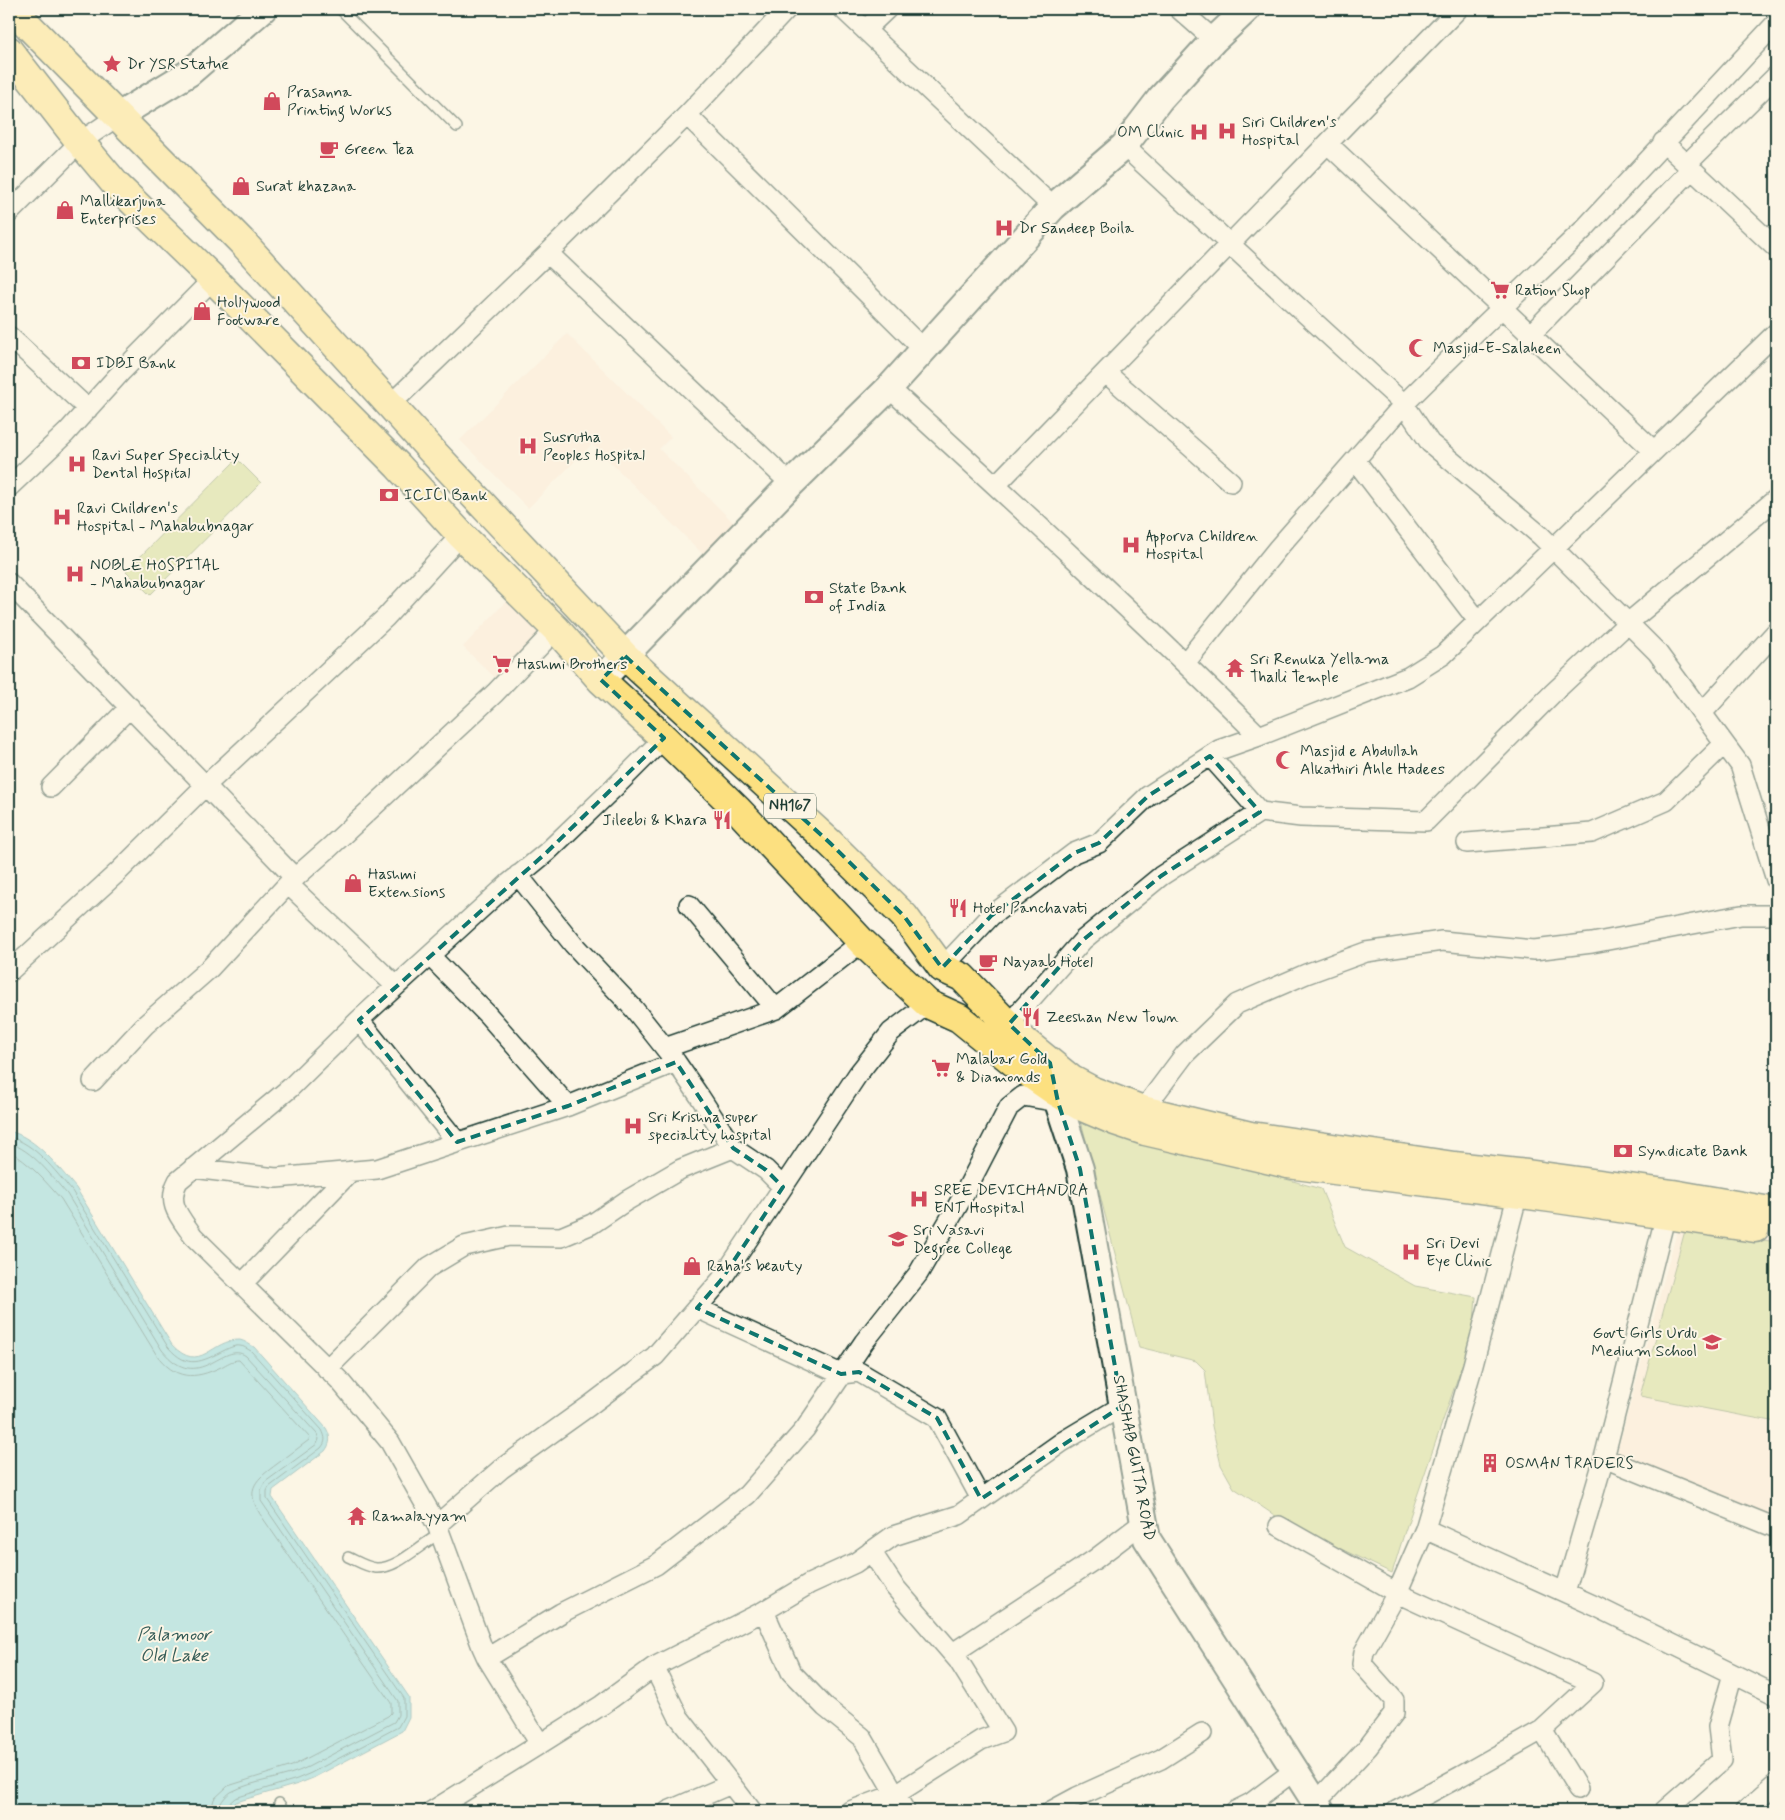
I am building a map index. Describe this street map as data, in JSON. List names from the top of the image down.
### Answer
{
  "streets": {
    "highway": ["NH167"],
    "street": ["SHASHAB GUTTA ROAD"]
  },
  "crossings": [
    ["NH167", "SHASHAB GUTTA ROAD"]
  ],
  "water": ["Palamoor Old Lake"],
  "places": {
    "place": ["Dr YSR Statue"],
    "shop": [
      "Prasanna Printing Works",
      "Surat khazana",
      "Mallikarjuna Enterprises",
      "Hollywood Footware",
      "Hashmi Extensions",
      "Raha's beauty"
    ],
    "hospital": [
      "Siri Children's Hospital",
      "OM Clinic",
      "Dr Sandeep Boila",
      "Susrutha Peoples Hospital",
      "Ravi Super Speciality Dental Hospital",
      "Ravi Children's Hospital - Mahabubnagar",
      "Apporva Children Hospital",
      "NOBLE HOSPITAL - Mahabubnagar",
      "Sri Krishna super speciality hospital",
      "SREE DEVICHANDRA ENT Hospital",
      "Sri Devi Eye Clinic"
    ],
    "cafe": ["Green Tea", "Nayaab Hotel"],
    "supermarket": ["Ration Shop", "Hashmi Brothers", "Malabar Gold & Diamonds"],
    "mosque": ["Masjid-E-Salaheen", "Masjid e Abdullah Alkathiri Ahle Hadees"],
    "bank": [
      "IDBI Bank",
      "ICICI Bank",
      "State Bank of India",
      "Syndicate Bank"
    ],
    "temple": ["Sri Renuka Yellama Thalli Temple", "Ramalayyam"],
    "restaurant": ["Jileebi & Khara", "Hotel Panchavati", "Zeeshan New Town"],
    "school or university": ["Sri Vasavi Degree College", "Govt Girls Urdu Medium School"],
    "building": ["OSMAN TRADERS"]
  }
}
